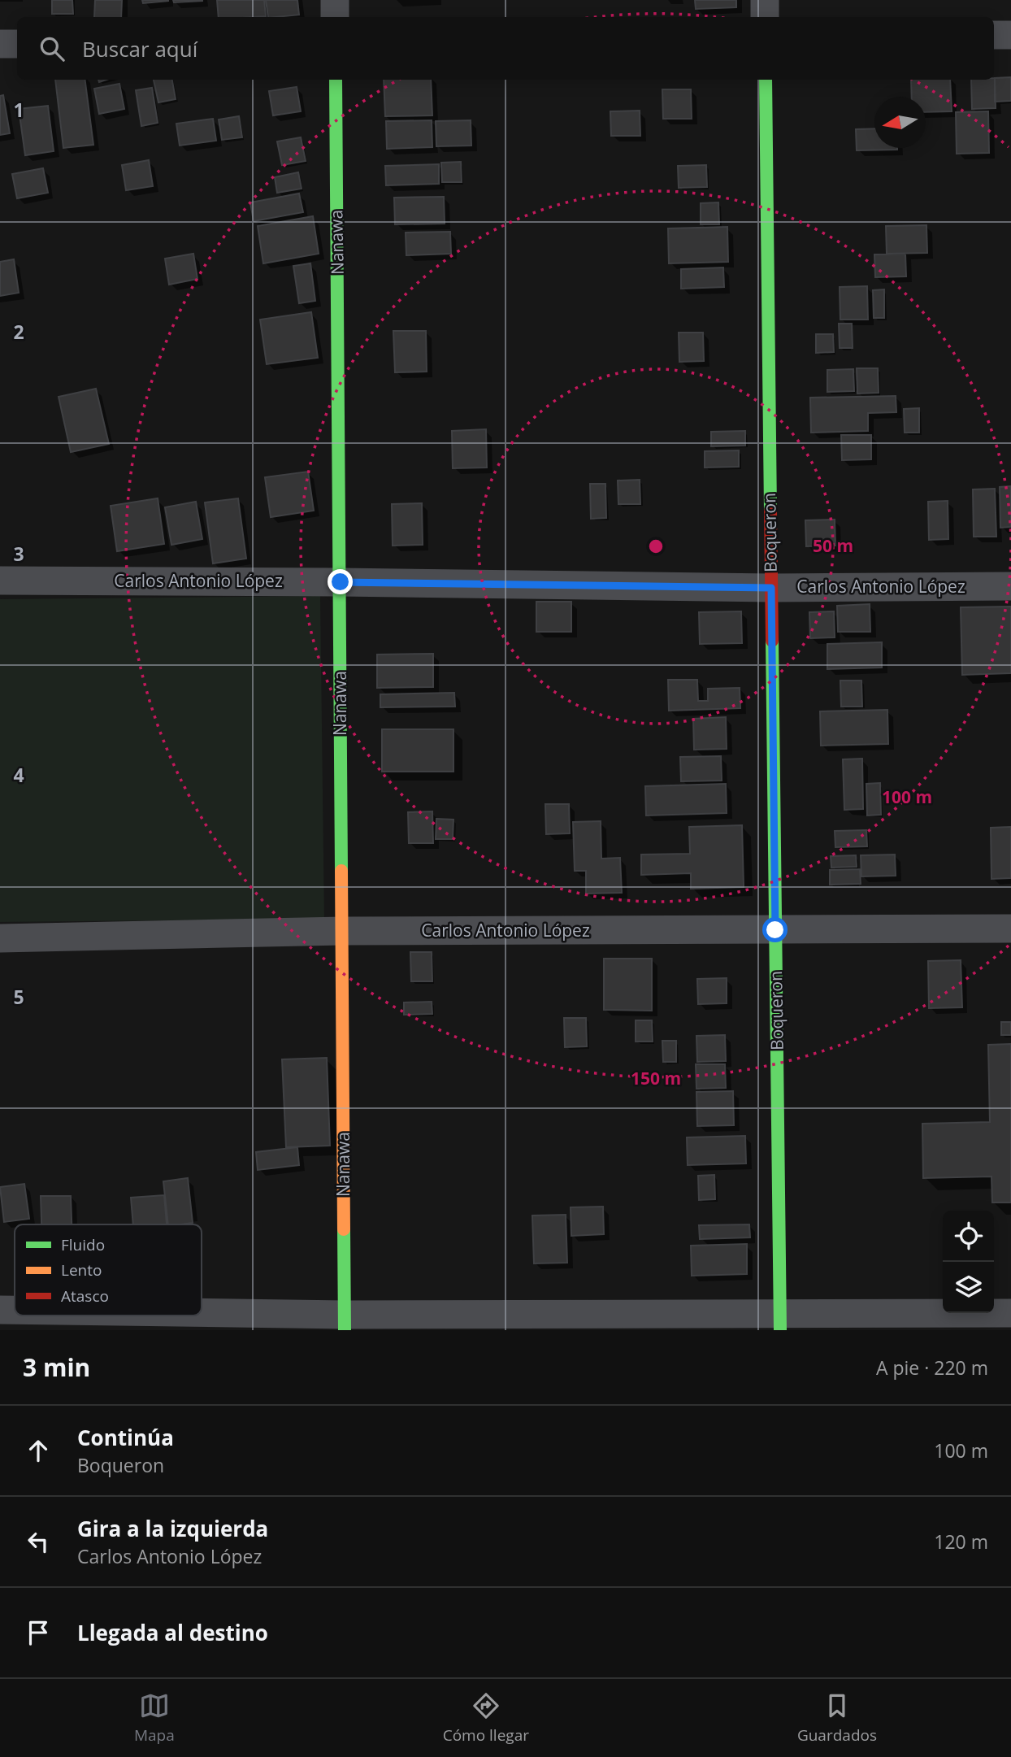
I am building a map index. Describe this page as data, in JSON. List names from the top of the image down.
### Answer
{
  "streets": {
    "street": ["Nanawa", "Boqueron", "Carlos Antonio López"]
  },
  "crossings": [
    ["Nanawa", "Carlos Antonio López"],
    ["Boqueron", "Carlos Antonio López"]
  ],
  "legend": ["Fluido", "Lento", "Atasco"],
  "north": "left",
  "page": {
    "search": "Buscar aquí",
    "heading": ["3 min", "A pie · 220 m"],
    "list": [
      ["Continúa", "Boqueron", "100 m"],
      ["Gira a la izquierda", "Carlos Antonio López", "120 m"],
      "Llegada al destino"
    ],
    "nav": ["Mapa", "Cómo llegar", "Guardados"]
  },
  "grid": {
    "rows": [
      "1",
      "2",
      "3",
      "4",
      "5"
    ]
  },
  "rings": ["50 m", "100 m", "150 m"]
}
